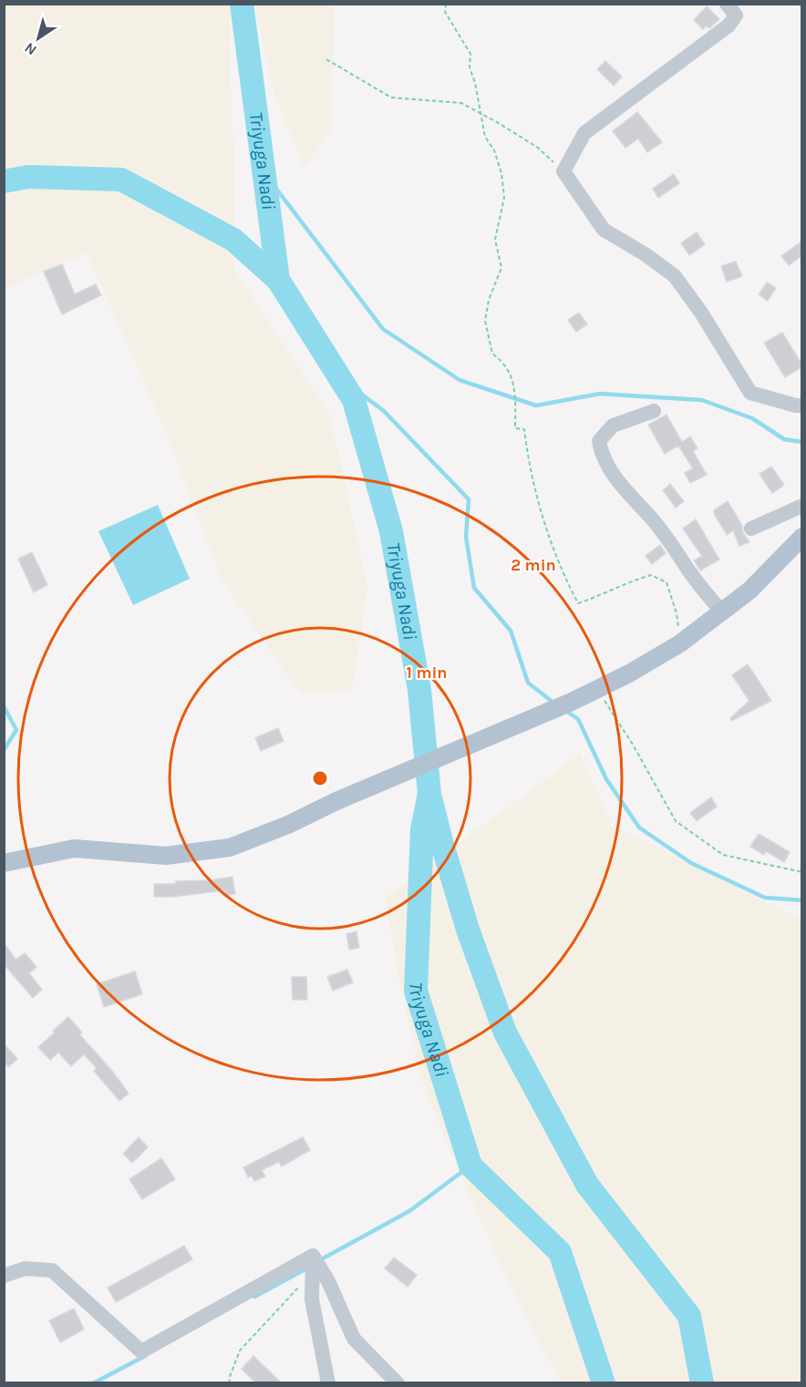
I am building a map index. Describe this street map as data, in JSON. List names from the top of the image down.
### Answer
{
  "water": ["Triyuga Nadi"],
  "north": "bottom left",
  "rings": ["2 min", "1 min"]
}
